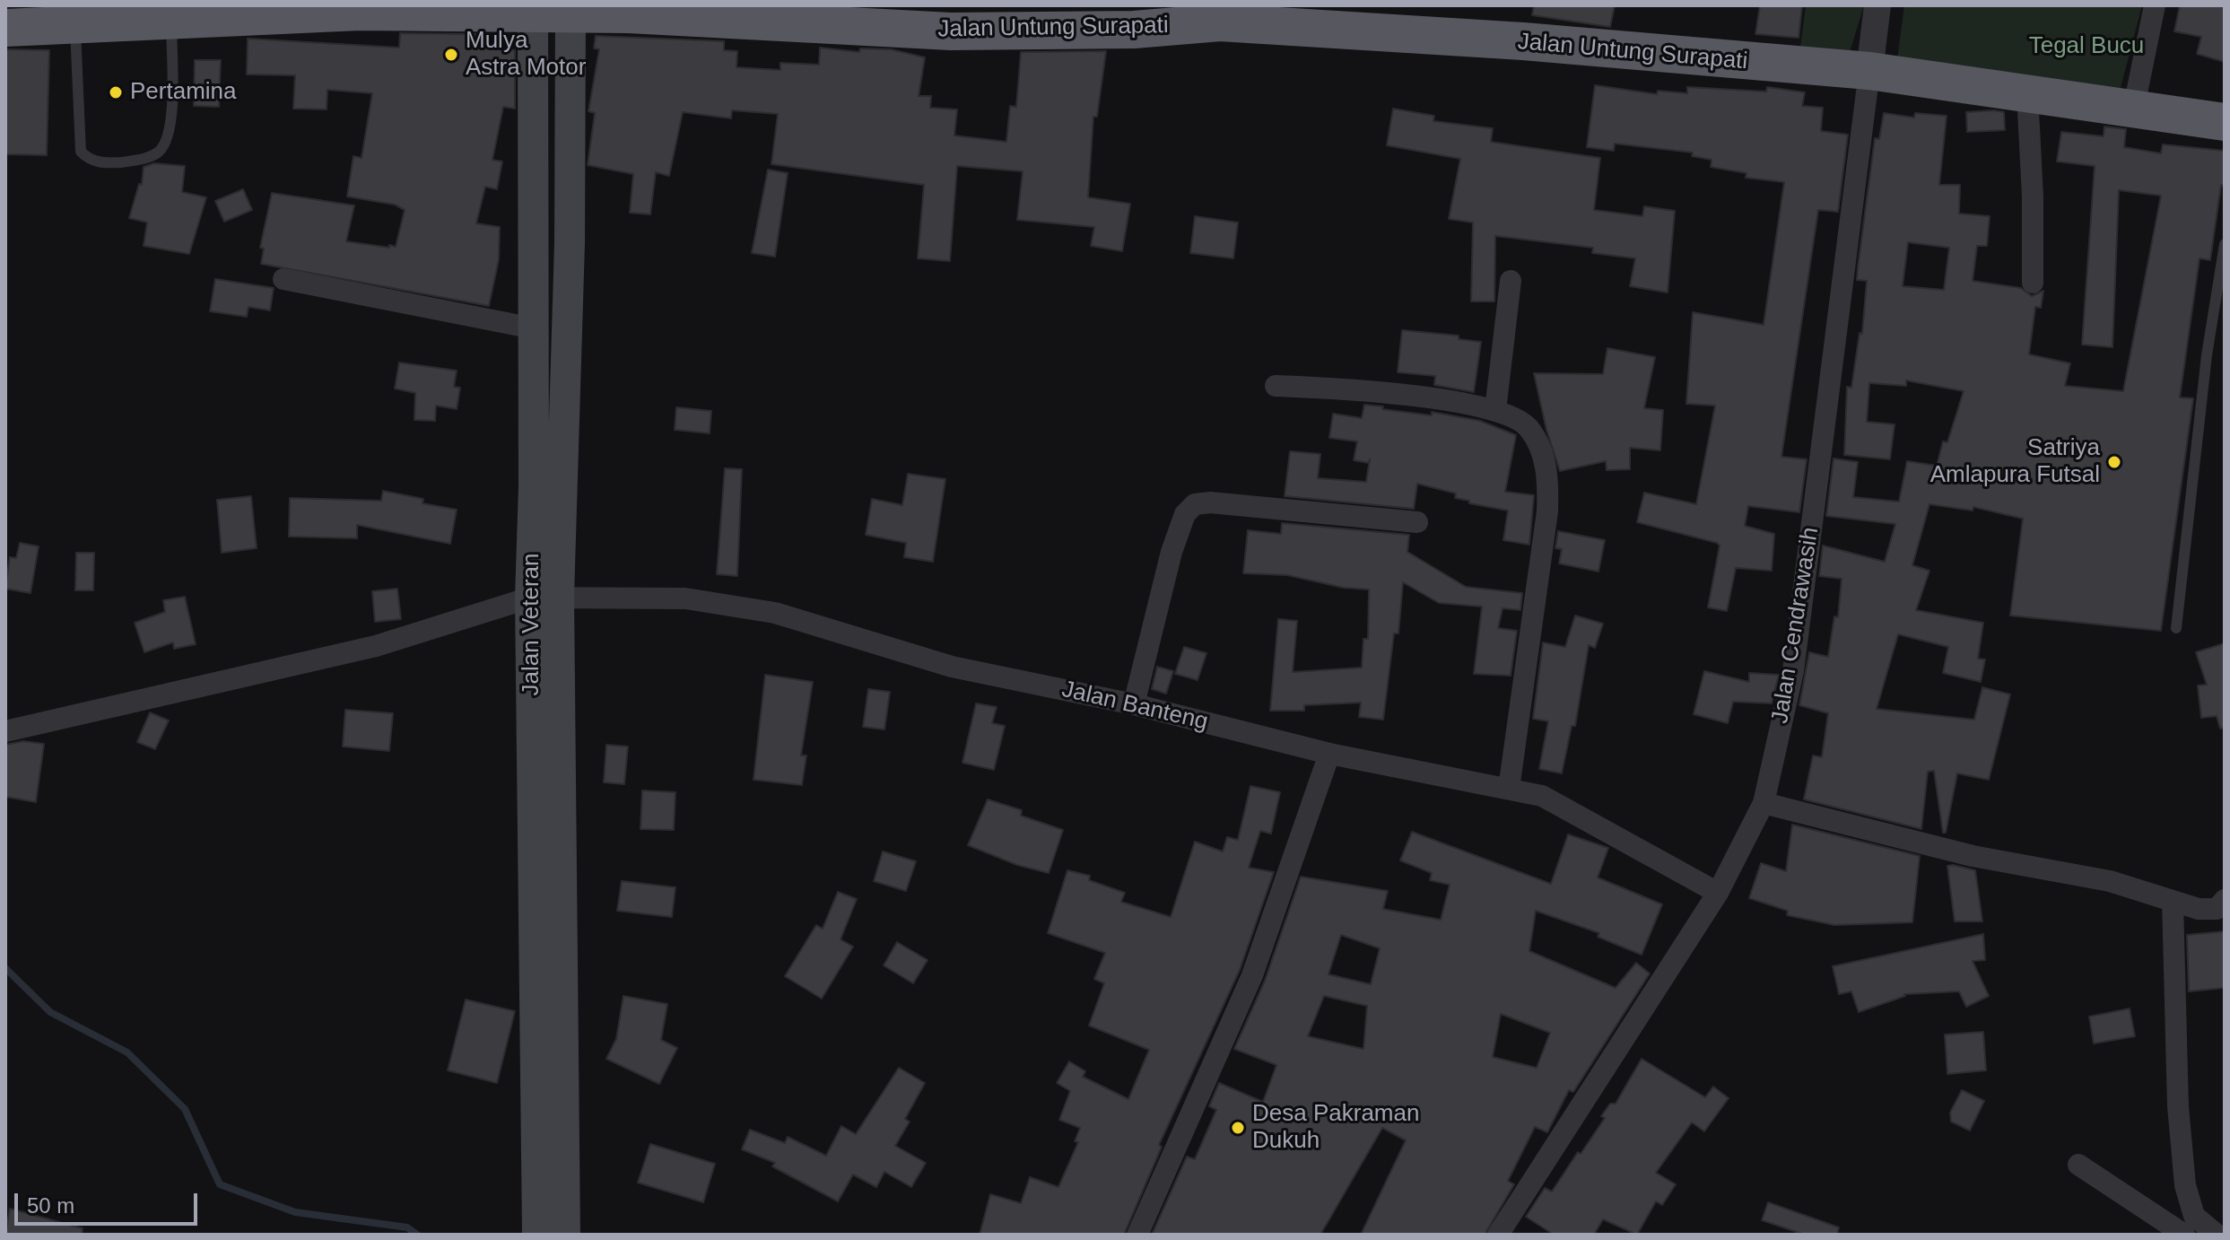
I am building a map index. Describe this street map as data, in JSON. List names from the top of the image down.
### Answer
{
  "streets": {
    "highway": ["Jalan Untung Surapati"],
    "main road": ["Jalan Veteran"],
    "street": ["Jalan Cendrawasih", "Jalan Banteng"]
  },
  "crossings": [
    ["Jalan Untung Surapati", "Jalan Veteran"],
    ["Jalan Untung Surapati", "Jalan Cendrawasih"],
    ["Jalan Veteran", "Jalan Banteng"],
    ["Jalan Cendrawasih", "Jalan Banteng"]
  ],
  "parks": ["Tegal Bucu"],
  "places": [
    "Mulya Astra Motor",
    "Pertamina",
    "Satriya Amlapura Futsal",
    "Desa Pakraman Dukuh"
  ],
  "scale_bar": "50 m"
}
